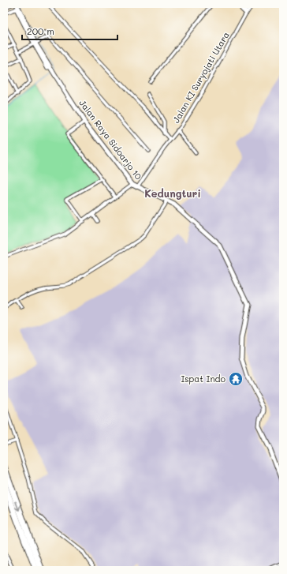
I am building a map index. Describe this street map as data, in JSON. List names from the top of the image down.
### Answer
{
  "streets": {
    "street": ["Jalan KI Suryojati Utara", "Jalan Raya Sidoarjo 10"]
  },
  "crossings": [
    ["Jalan KI Suryojati Utara", "Jalan Raya Sidoarjo 10"]
  ],
  "districts": ["Kedungturi"],
  "places": {
    "temple": ["Ispat Indo"]
  },
  "scale_bar": "200 m"
}
